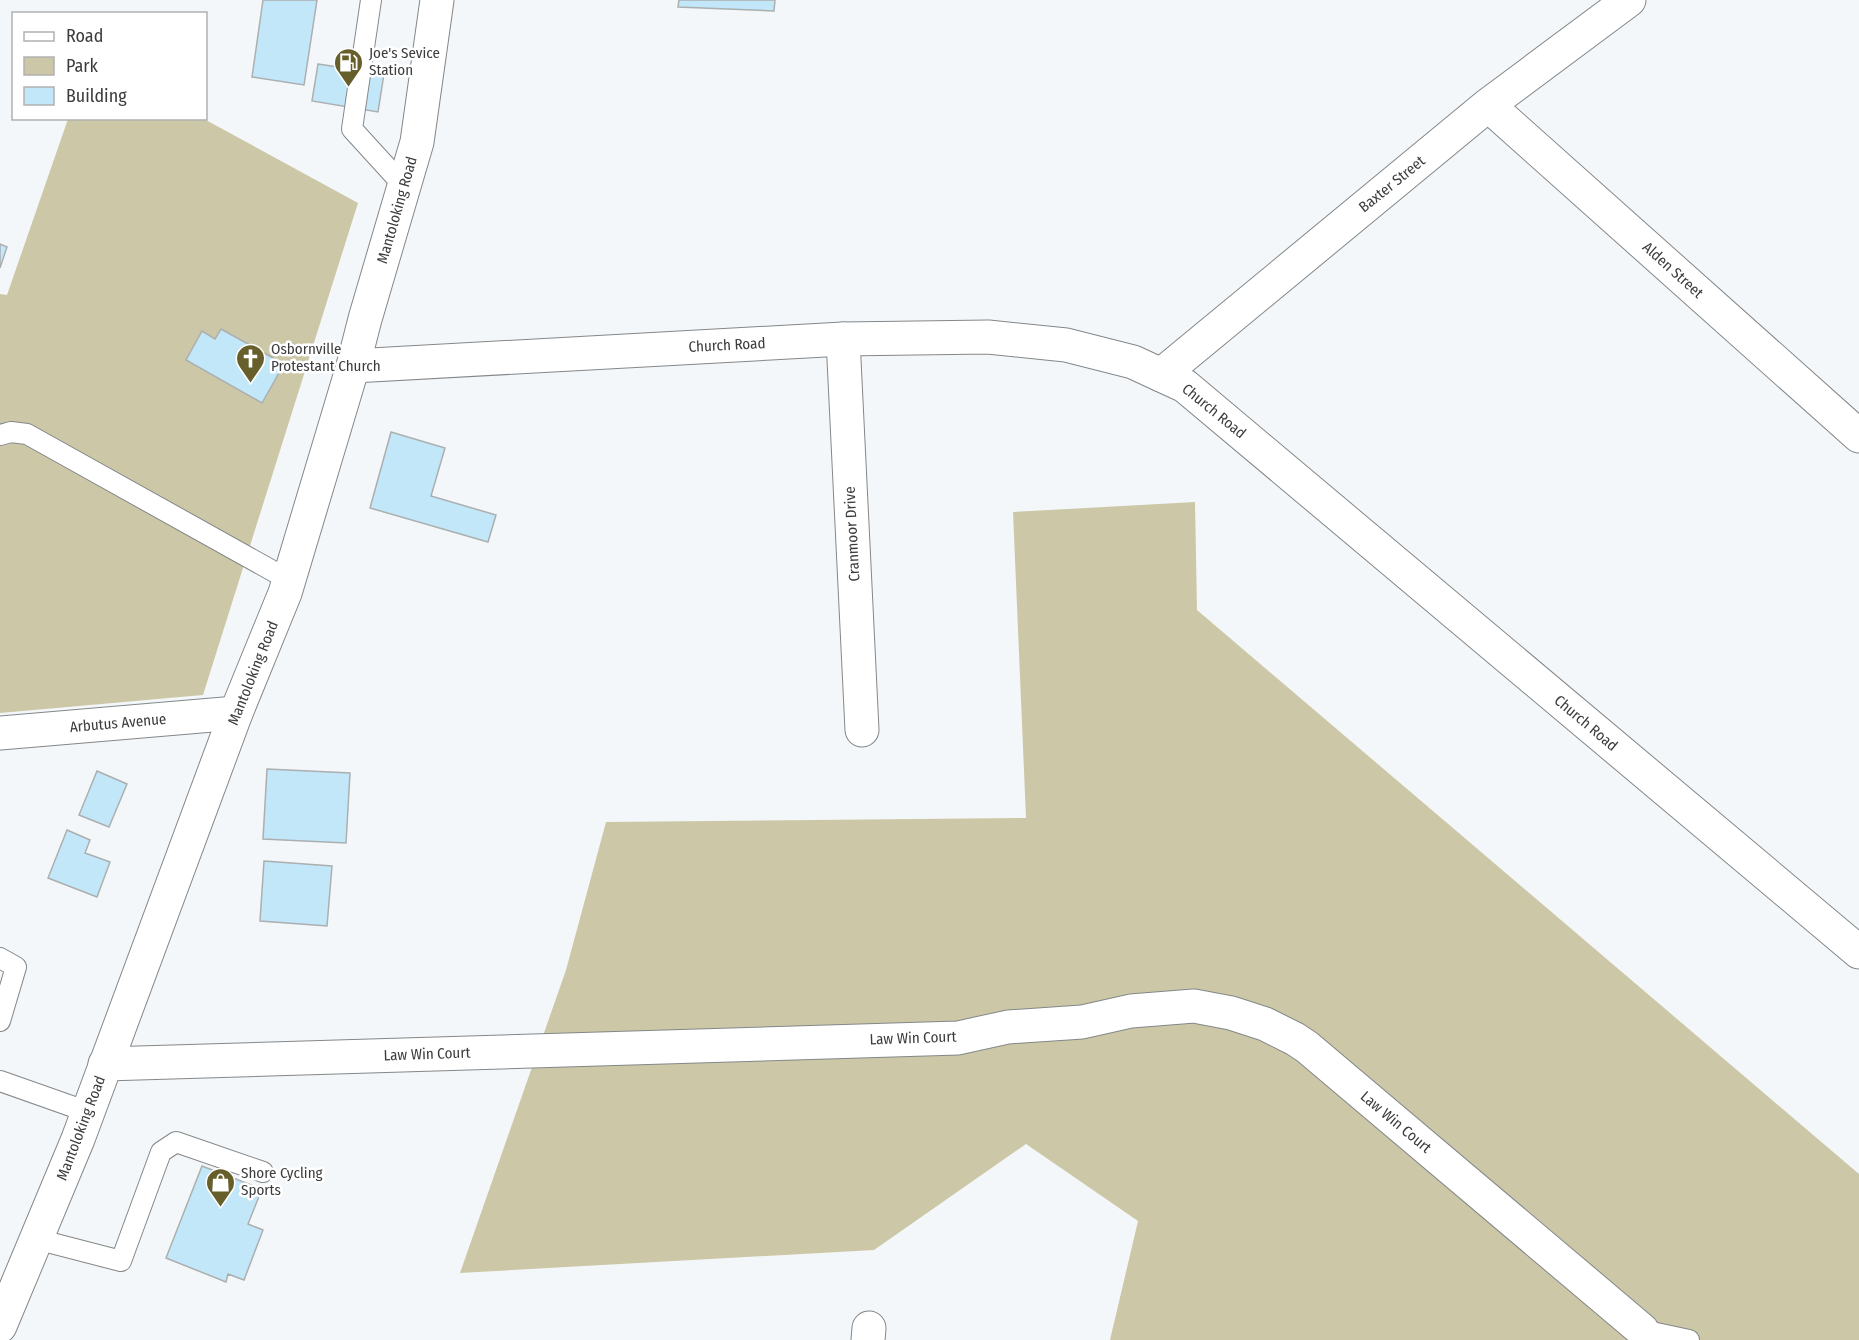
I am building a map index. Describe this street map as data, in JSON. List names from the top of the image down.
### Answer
{
  "streets": {
    "street": [
      "Baxter Street",
      "Mantoloking Road",
      "Alden Street",
      "Church Road",
      "Cranmoor Drive",
      "Arbutus Avenue",
      "Law Win Court"
    ]
  },
  "crossings": [
    ["Baxter Street", "Alden Street"],
    ["Baxter Street", "Church Road"],
    ["Mantoloking Road", "Church Road"],
    ["Mantoloking Road", "Arbutus Avenue"],
    ["Mantoloking Road", "Law Win Court"],
    ["Church Road", "Cranmoor Drive"]
  ],
  "places": {
    "fuel station": ["Joe's Sevice Station"],
    "church": ["Osbornville Protestant Church"],
    "shop": ["Shore Cycling Sports"]
  },
  "legend": ["Road", "Park", "Building"]
}
